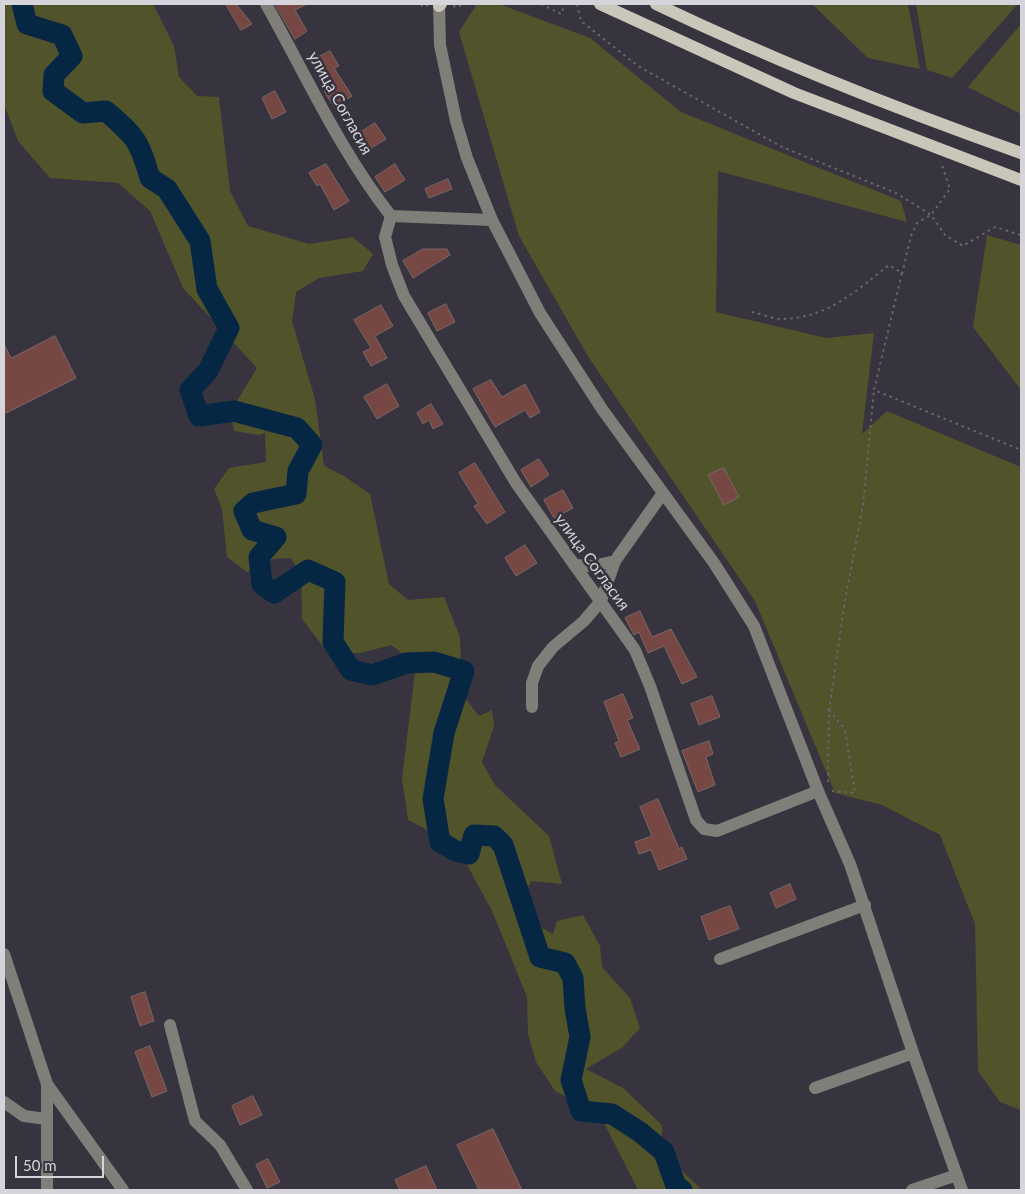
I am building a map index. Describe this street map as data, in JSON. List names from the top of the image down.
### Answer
{
  "streets": {
    "street": ["улица Согласия"]
  },
  "scale_bar": "50 m"
}
